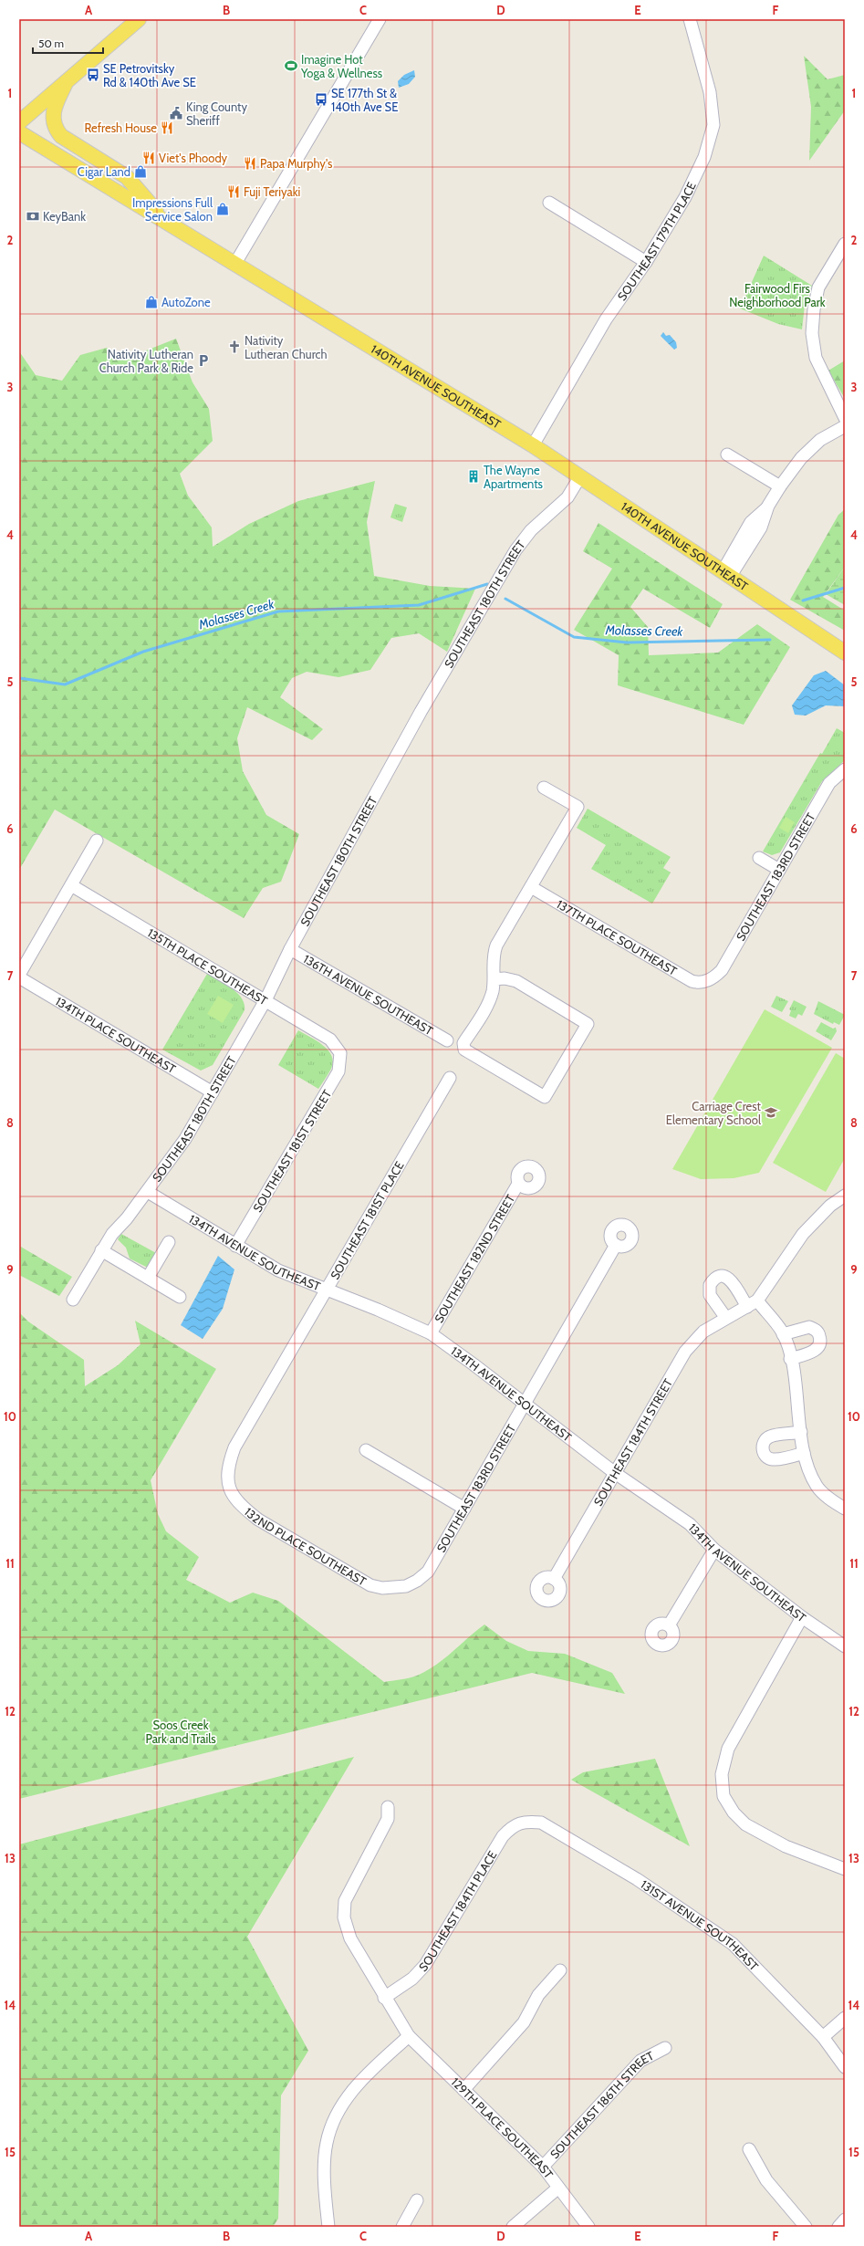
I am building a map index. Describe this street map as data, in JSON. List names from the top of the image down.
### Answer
{
  "streets": {
    "main road": ["140TH AVENUE SOUTHEAST"],
    "street": [
      "SOUTHEAST 179TH PLACE",
      "SOUTHEAST 180TH STREET",
      "SOUTHEAST 183RD STREET",
      "137TH PLACE SOUTHEAST",
      "135TH PLACE SOUTHEAST",
      "136TH AVENUE SOUTHEAST",
      "134TH PLACE SOUTHEAST",
      "SOUTHEAST 181ST STREET",
      "SOUTHEAST 181ST PLACE",
      "134TH AVENUE SOUTHEAST",
      "SOUTHEAST 182ND STREET",
      "SOUTHEAST 184TH STREET",
      "132ND PLACE SOUTHEAST",
      "SOUTHEAST 184TH PLACE",
      "131ST AVENUE SOUTHEAST",
      "SOUTHEAST 186TH STREET",
      "129TH PLACE SOUTHEAST"
    ]
  },
  "crossings": [
    ["SOUTHEAST 179TH PLACE", "140TH AVENUE SOUTHEAST"],
    ["140TH AVENUE SOUTHEAST", "SOUTHEAST 180TH STREET"],
    ["SOUTHEAST 180TH STREET", "135TH PLACE SOUTHEAST"],
    ["SOUTHEAST 180TH STREET", "136TH AVENUE SOUTHEAST"],
    ["SOUTHEAST 180TH STREET", "134TH PLACE SOUTHEAST"],
    ["SOUTHEAST 180TH STREET", "134TH AVENUE SOUTHEAST"],
    ["SOUTHEAST 183RD STREET", "137TH PLACE SOUTHEAST"],
    ["SOUTHEAST 183RD STREET", "134TH AVENUE SOUTHEAST"],
    ["SOUTHEAST 183RD STREET", "132ND PLACE SOUTHEAST"],
    ["135TH PLACE SOUTHEAST", "SOUTHEAST 181ST STREET"],
    ["SOUTHEAST 181ST STREET", "134TH AVENUE SOUTHEAST"],
    ["SOUTHEAST 181ST PLACE", "134TH AVENUE SOUTHEAST"],
    ["SOUTHEAST 181ST PLACE", "132ND PLACE SOUTHEAST"],
    ["134TH AVENUE SOUTHEAST", "SOUTHEAST 182ND STREET"],
    ["134TH AVENUE SOUTHEAST", "SOUTHEAST 184TH STREET"],
    ["SOUTHEAST 184TH PLACE", "131ST AVENUE SOUTHEAST"],
    ["SOUTHEAST 184TH PLACE", "129TH PLACE SOUTHEAST"],
    ["SOUTHEAST 186TH STREET", "129TH PLACE SOUTHEAST"]
  ],
  "water": ["Molasses Creek"],
  "parks": ["Fairwood Firs Neighborhood Park", "Soos Creek Park and Trails"],
  "places": {
    "sports": ["Imagine Hot Yoga & Wellness"],
    "bus stop": ["SE Petrovitsky Rd & 140th Ave SE", "SE 177th St & 140th Ave SE"],
    "public building": ["King County Sheriff"],
    "restaurant": [
      "Refresh House",
      "Viet's Phoody",
      "Papa Murphy's",
      "Fuji Teriyaki"
    ],
    "shop": ["Cigar Land", "Impressions Full Service Salon", "AutoZone"],
    "bank": ["KeyBank"],
    "church": ["Nativity Lutheran Church"],
    "parking": ["Nativity Lutheran Church Park & Ride"],
    "building": ["The Wayne Apartments"],
    "school or university": ["Carriage Crest Elementary School"]
  },
  "scale_bar": "50 m",
  "grid": {
    "columns": [
      "A",
      "B",
      "C",
      "D",
      "E",
      "F"
    ],
    "rows": [
      "1",
      "2",
      "3",
      "4",
      "5",
      "6",
      "7",
      "8",
      "9",
      "10",
      "11",
      "12",
      "13",
      "14",
      "15"
    ]
  }
}
